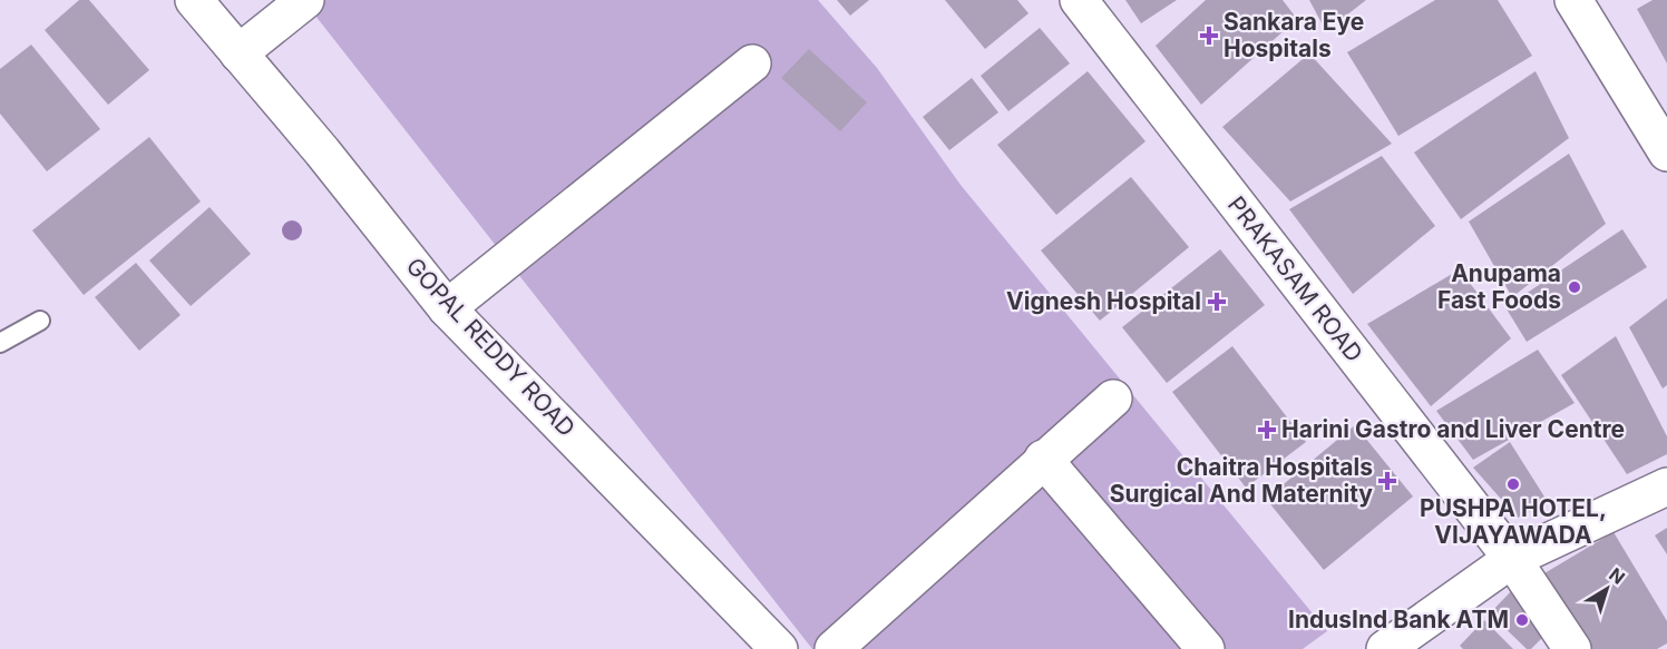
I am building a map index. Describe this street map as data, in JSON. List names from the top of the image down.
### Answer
{
  "streets": {
    "street": ["PRAKASAM ROAD", "GOPAL REDDY ROAD"]
  },
  "places": {
    "health": [
      "Sankara Eye Hospitals",
      "Vignesh Hospital",
      "Harini Gastro and Liver Centre",
      "Chaitra Hospitals Surgical And Maternity"
    ],
    "other": ["Anupama Fast Foods", "PUSHPA HOTEL, VIJAYAWADA", "IndusInd Bank ATM"]
  },
  "north": "top right"
}
